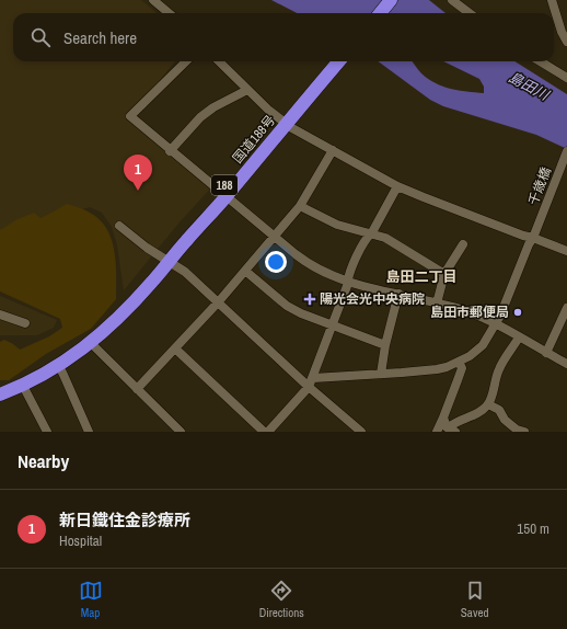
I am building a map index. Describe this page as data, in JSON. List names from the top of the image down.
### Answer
{
  "streets": {
    "highway": ["国道188号", "188"],
    "street": ["千歳橋"]
  },
  "districts": ["島田二丁目"],
  "water": ["島田川"],
  "places": {
    "health": ["陽光会光中央病院"],
    "other": ["島田市郵便局"]
  },
  "page": {
    "search": "Search here",
    "pins": "1",
    "heading": "Nearby",
    "list": [
      {
        "mark": "1",
        "name": "新日鐵住金診療所",
        "note": "Hospital",
        "value": "150 m"
      }
    ],
    "nav": ["Map", "Directions", "Saved"]
  }
}
